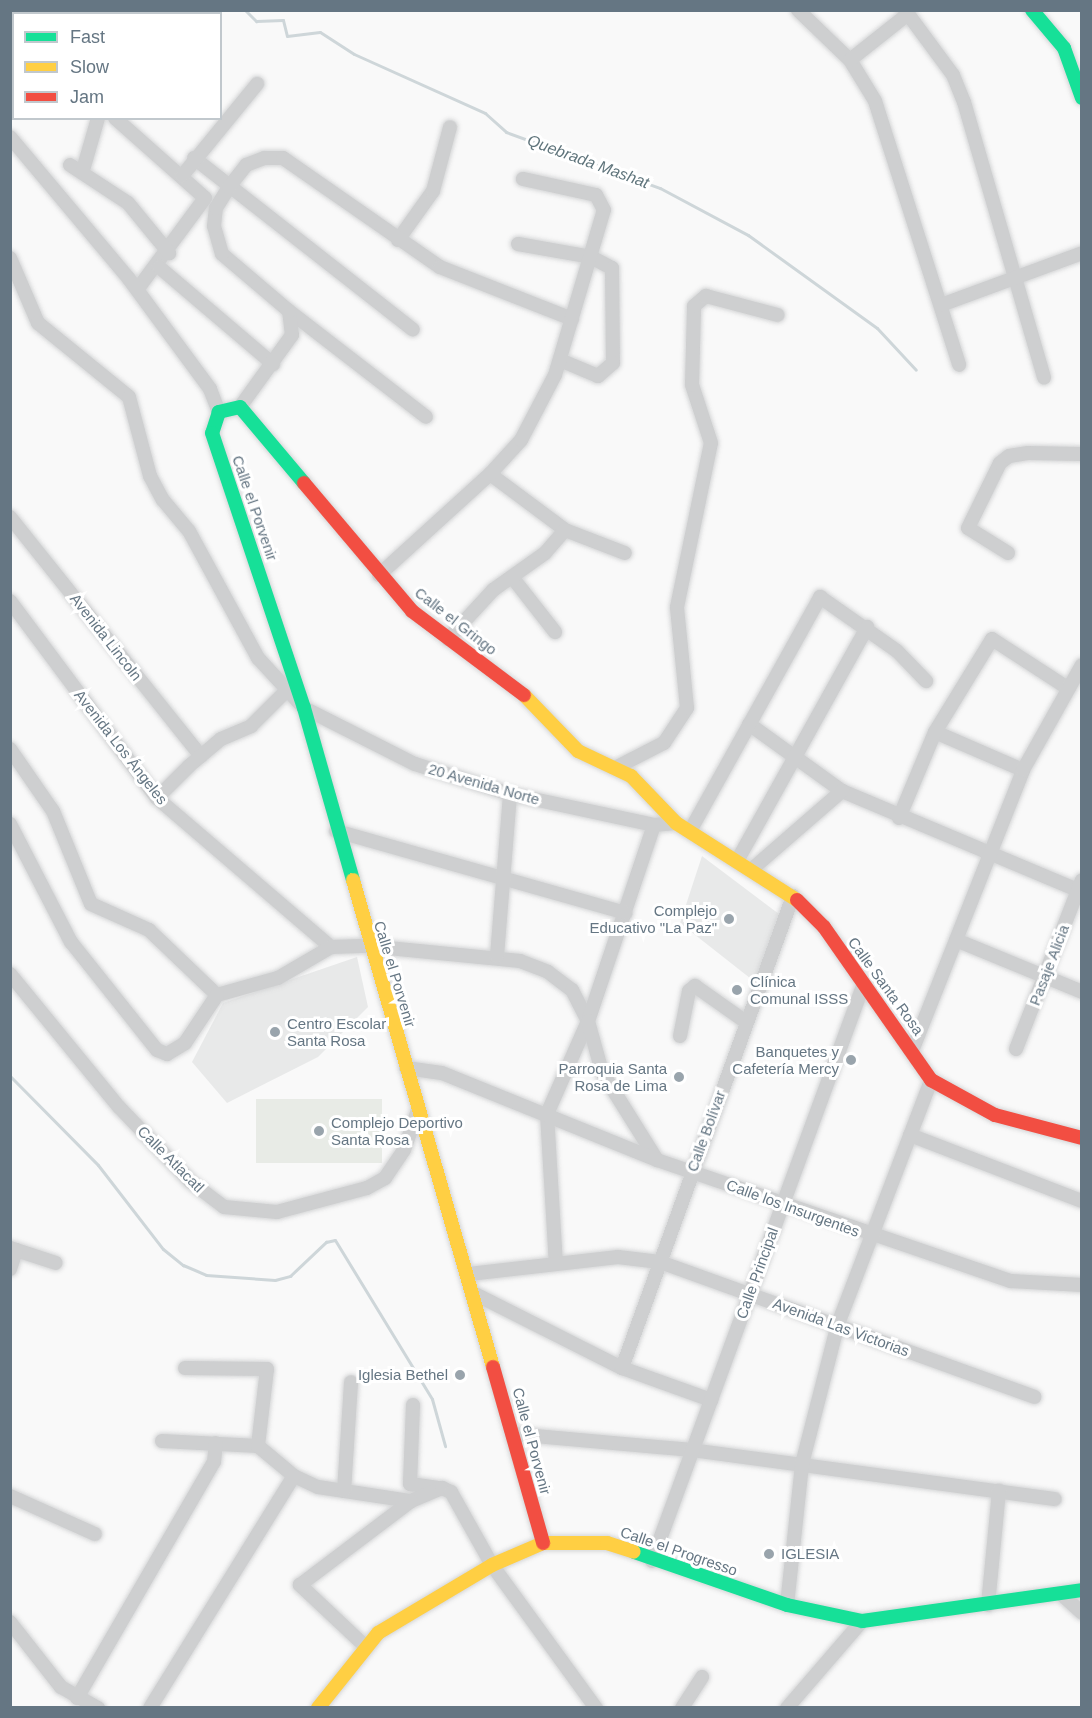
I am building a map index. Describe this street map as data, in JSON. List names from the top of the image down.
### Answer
{
  "streets": {
    "street": [
      "Calle el Porvenir",
      "Calle el Gringo",
      "Avenida Lincoln",
      "Avenida Los Ángeles",
      "20 Avenida Norte",
      "Pasaje Alicia",
      "Calle Santa Rosa",
      "Calle Bolívar",
      "Calle Atlacatl",
      "Calle los Insurgentes",
      "Calle Principal",
      "Avenida Las Victorias",
      "Calle el Progresso"
    ]
  },
  "crossings": [
    ["Calle el Porvenir", "20 Avenida Norte"],
    ["Calle el Porvenir", "Calle Atlacatl"],
    ["Calle el Porvenir", "Calle los Insurgentes"],
    ["Calle el Porvenir", "Avenida Las Victorias"],
    ["Calle el Porvenir", "Calle el Progresso"],
    ["Calle el Gringo", "20 Avenida Norte"],
    ["Calle el Gringo", "Calle Santa Rosa"],
    ["20 Avenida Norte", "Calle Santa Rosa"],
    ["Calle Santa Rosa", "Calle Bolívar"],
    ["Calle Santa Rosa", "Calle Principal"],
    ["Calle Bolívar", "Calle los Insurgentes"],
    ["Calle Bolívar", "Avenida Las Victorias"],
    ["Calle los Insurgentes", "Calle Principal"],
    ["Calle Principal", "Avenida Las Victorias"],
    ["Calle Principal", "Calle el Progresso"]
  ],
  "water": ["Quebrada Mashat"],
  "places": [
    "Complejo Educativo \"La Paz\"",
    "Clínica Comunal ISSS",
    "Centro Escolar Santa Rosa",
    "Banquetes y Cafetería Mercy",
    "Parroquia Santa Rosa de Lima",
    "Complejo Deportivo Santa Rosa",
    "Iglesia Bethel",
    "IGLESIA"
  ],
  "legend": ["Fast", "Slow", "Jam"]
}
